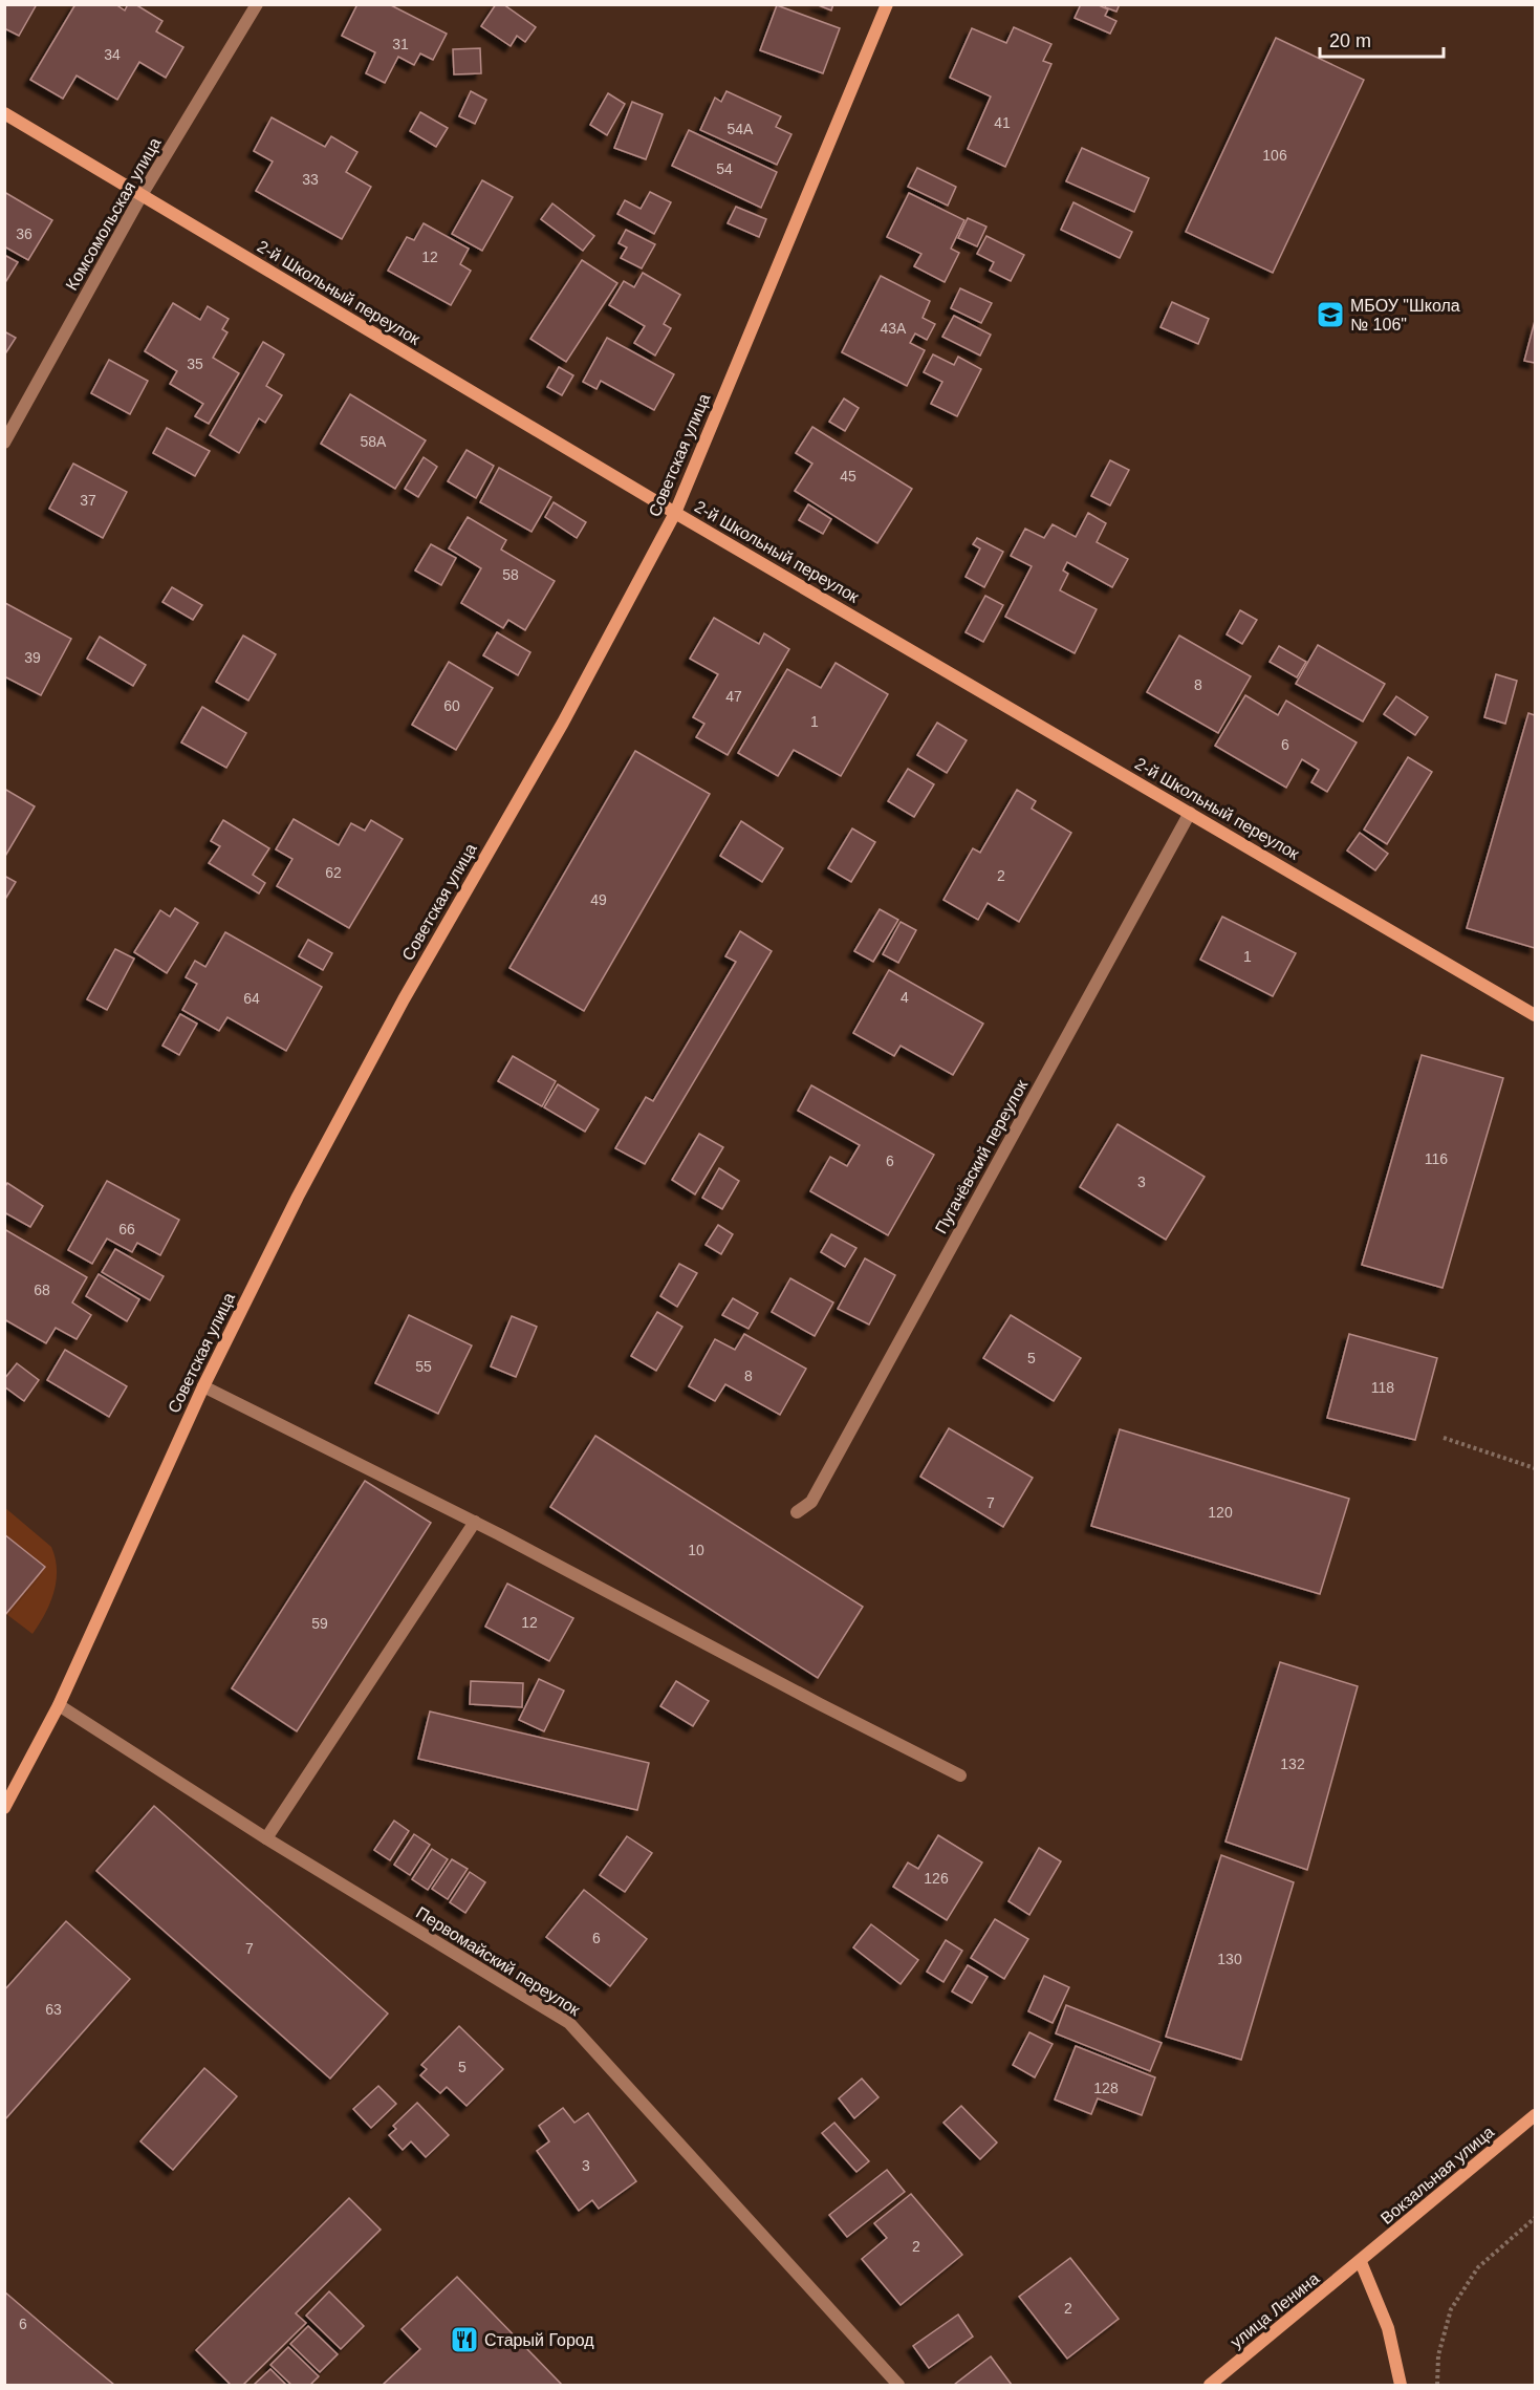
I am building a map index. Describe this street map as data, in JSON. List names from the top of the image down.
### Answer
{
  "streets": {
    "street": [
      "Комсомольская улица",
      "2-й Школьный переулок",
      "Советская улица",
      "Пугачёвский переулок",
      "Первомайский переулок",
      "Вокзальная улица",
      "улица Ленина"
    ]
  },
  "crossings": [
    ["Комсомольская улица", "2-й Школьный переулок"],
    ["2-й Школьный переулок", "Советская улица"],
    ["2-й Школьный переулок", "Пугачёвский переулок"],
    ["Советская улица", "Первомайский переулок"],
    ["Вокзальная улица", "улица Ленина"]
  ],
  "places": {
    "school or university": ["МБОУ \"Школа № 106\""],
    "restaurant": ["Старый Город"]
  },
  "house_numbers": [
    "31",
    "34",
    "41",
    "54А",
    "106",
    "54",
    "33",
    "36",
    "12",
    "43А",
    "35",
    "58А",
    "45",
    "37",
    "58",
    "39",
    "8",
    "47",
    "60",
    "1",
    "6",
    "62",
    "2",
    "49",
    "1",
    "4",
    "64",
    "116",
    "6",
    "3",
    "66",
    "68",
    "5",
    "55",
    "8",
    "118",
    "7",
    "120",
    "10",
    "12",
    "59",
    "132",
    "126",
    "6",
    "7",
    "130",
    "63",
    "5",
    "128",
    "3",
    "2",
    "2",
    "6"
  ],
  "scale_bar": "20 m"
}
